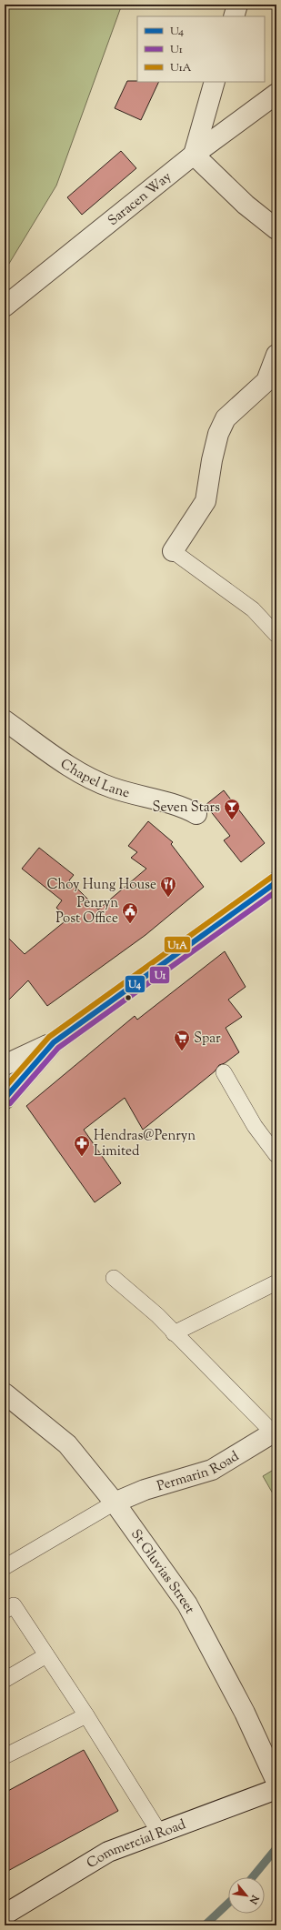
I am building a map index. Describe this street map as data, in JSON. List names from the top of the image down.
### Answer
{
  "streets": {
    "street": [
      "Saracen Way",
      "Chapel Lane",
      "Permarin Road",
      "St Gluvias Street",
      "Commercial Road"
    ]
  },
  "crossings": [
    ["Permarin Road", "St Gluvias Street"]
  ],
  "places": {
    "bar": ["Seven Stars"],
    "restaurant": ["Choy Hung House"],
    "public building": ["Penryn Post Office"],
    "supermarket": ["Spar"],
    "pharmacy": ["Hendras@Penryn Limited"]
  },
  "lines": ["transit line U1A", "transit line U4", "transit line U1"],
  "legend": ["U4", "U1", "U1A"],
  "north": "bottom right"
}
